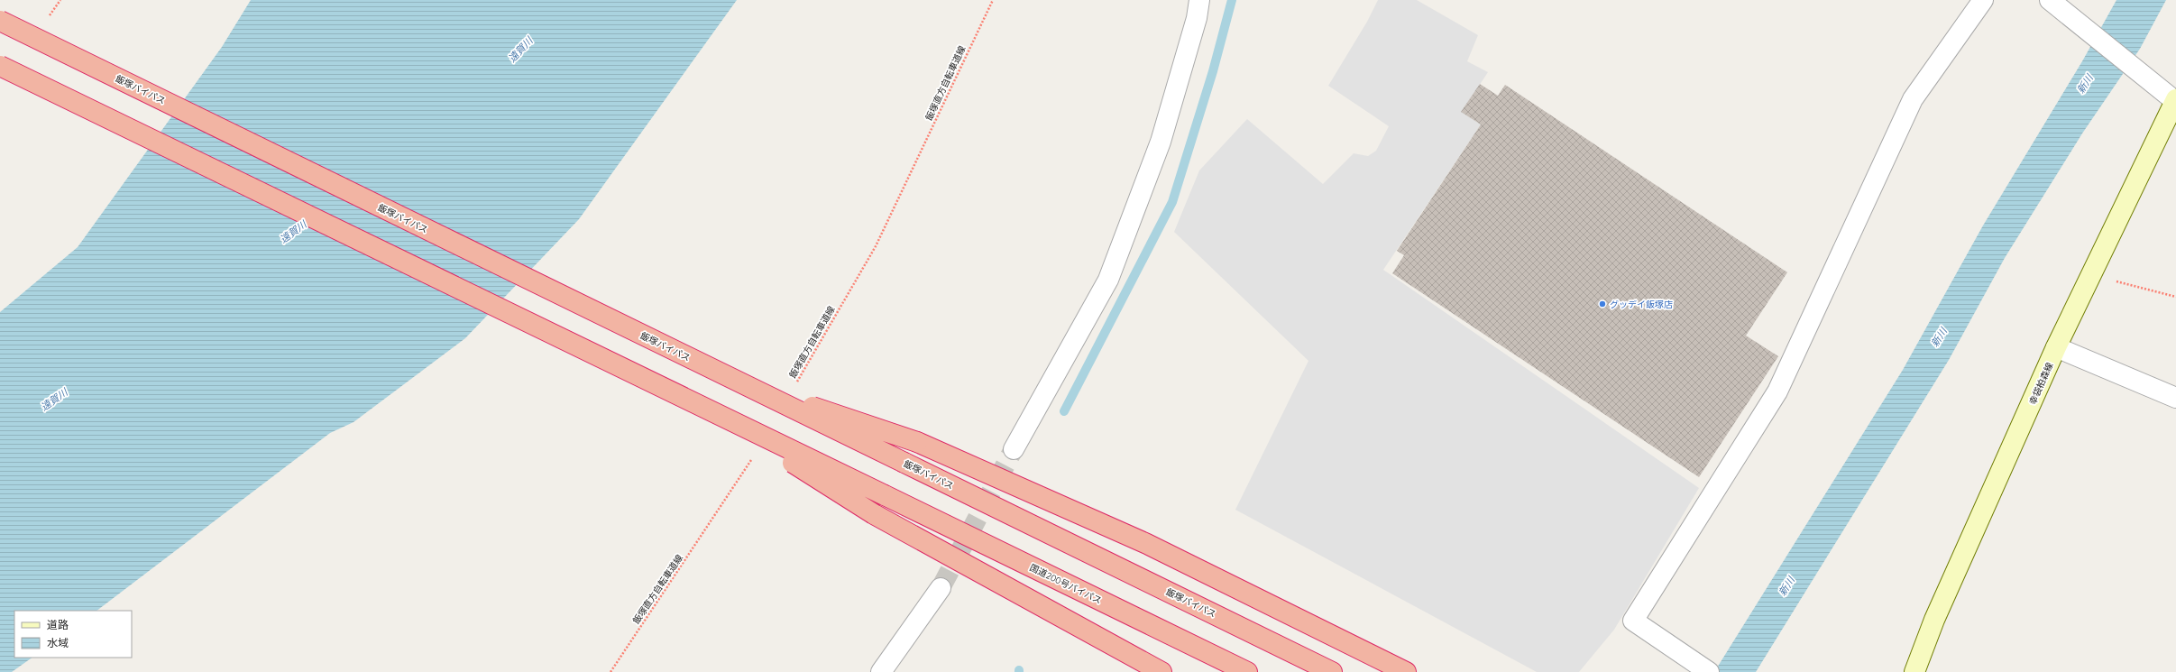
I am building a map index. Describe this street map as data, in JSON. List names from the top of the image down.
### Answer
{
  "streets": {
    "highway": ["飯塚バイパス", "国道200号バイパス"],
    "main road": ["幸袋柏森線"],
    "path": ["飯塚直方自転車道線"]
  },
  "water": ["遠賀川", "新川"],
  "places": ["グッデイ飯塚店"],
  "legend": ["道路", "水域"]
}
